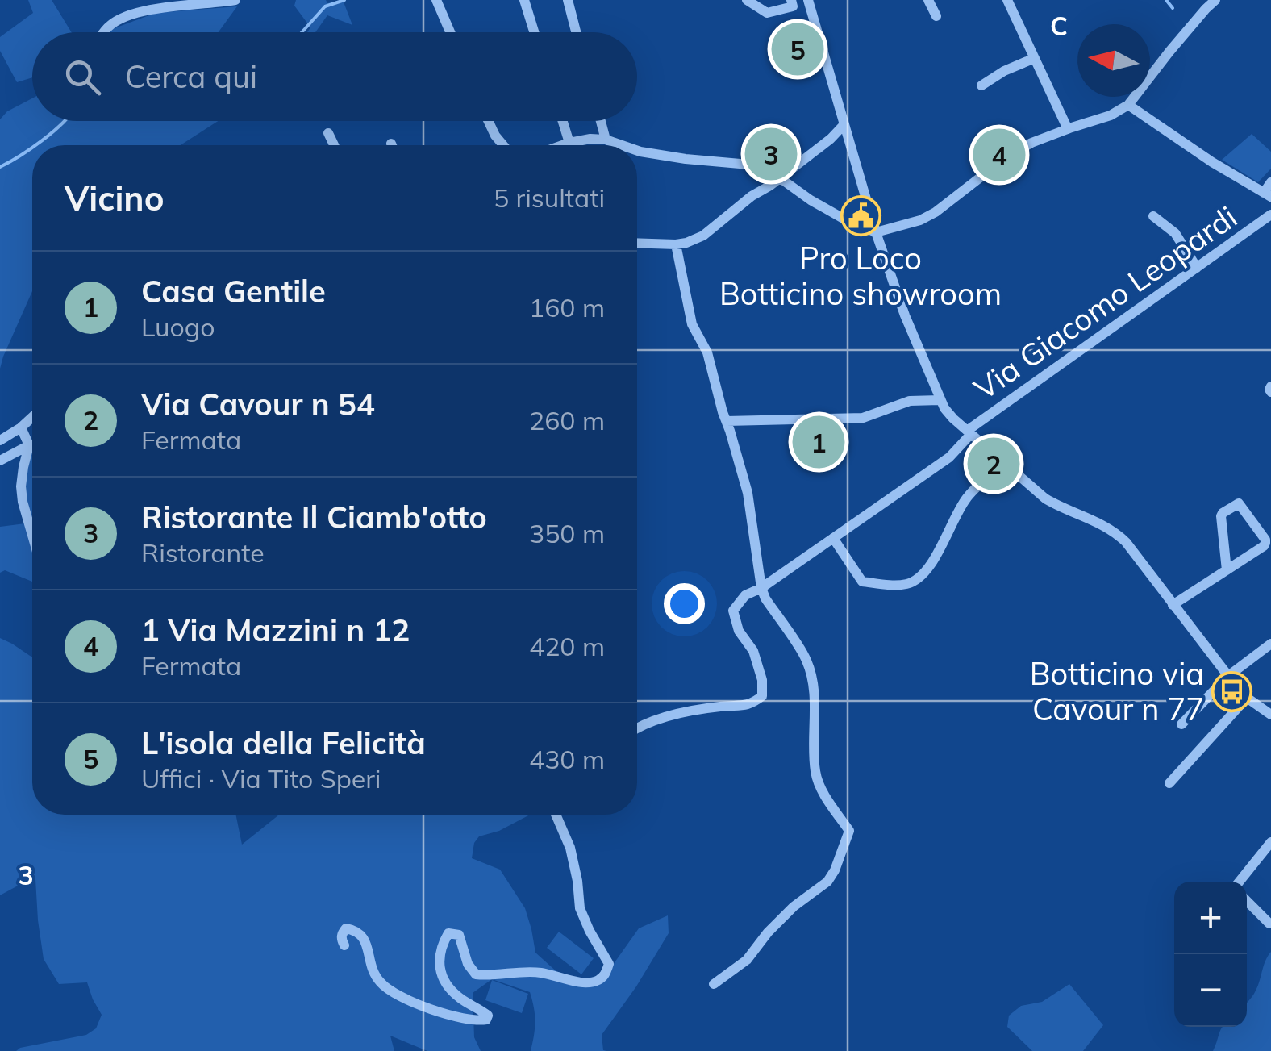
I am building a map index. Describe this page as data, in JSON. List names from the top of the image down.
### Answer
{
  "streets": {
    "street": ["Via Giacomo Leopardi"]
  },
  "places": {
    "public building": ["Pro Loco Botticino showroom"],
    "bus stop": ["Botticino via Cavour n 77"]
  },
  "north": "left",
  "page": {
    "pins": [
      "5",
      "3",
      "4",
      "1",
      "2"
    ],
    "search": "Cerca qui",
    "heading": ["Vicino", "5 risultati"],
    "list": [
      {
        "mark": "1",
        "name": "Casa Gentile",
        "note": "Luogo",
        "value": "160 m"
      },
      {
        "mark": "2",
        "name": "Via Cavour n 54",
        "note": "Fermata",
        "value": "260 m"
      },
      {
        "mark": "3",
        "name": "Ristorante Il Ciamb'otto",
        "note": "Ristorante",
        "value": "350 m"
      },
      {
        "mark": "4",
        "name": "1 Via Mazzini n 12",
        "note": "Fermata",
        "value": "420 m"
      },
      {
        "mark": "5",
        "name": "L'isola della Felicità",
        "note": "Uffici · Via Tito Speri",
        "value": "430 m"
      }
    ],
    "map_buttons": ["+", "−"]
  },
  "grid": {
    "columns": ["C"],
    "rows": ["3"]
  }
}
